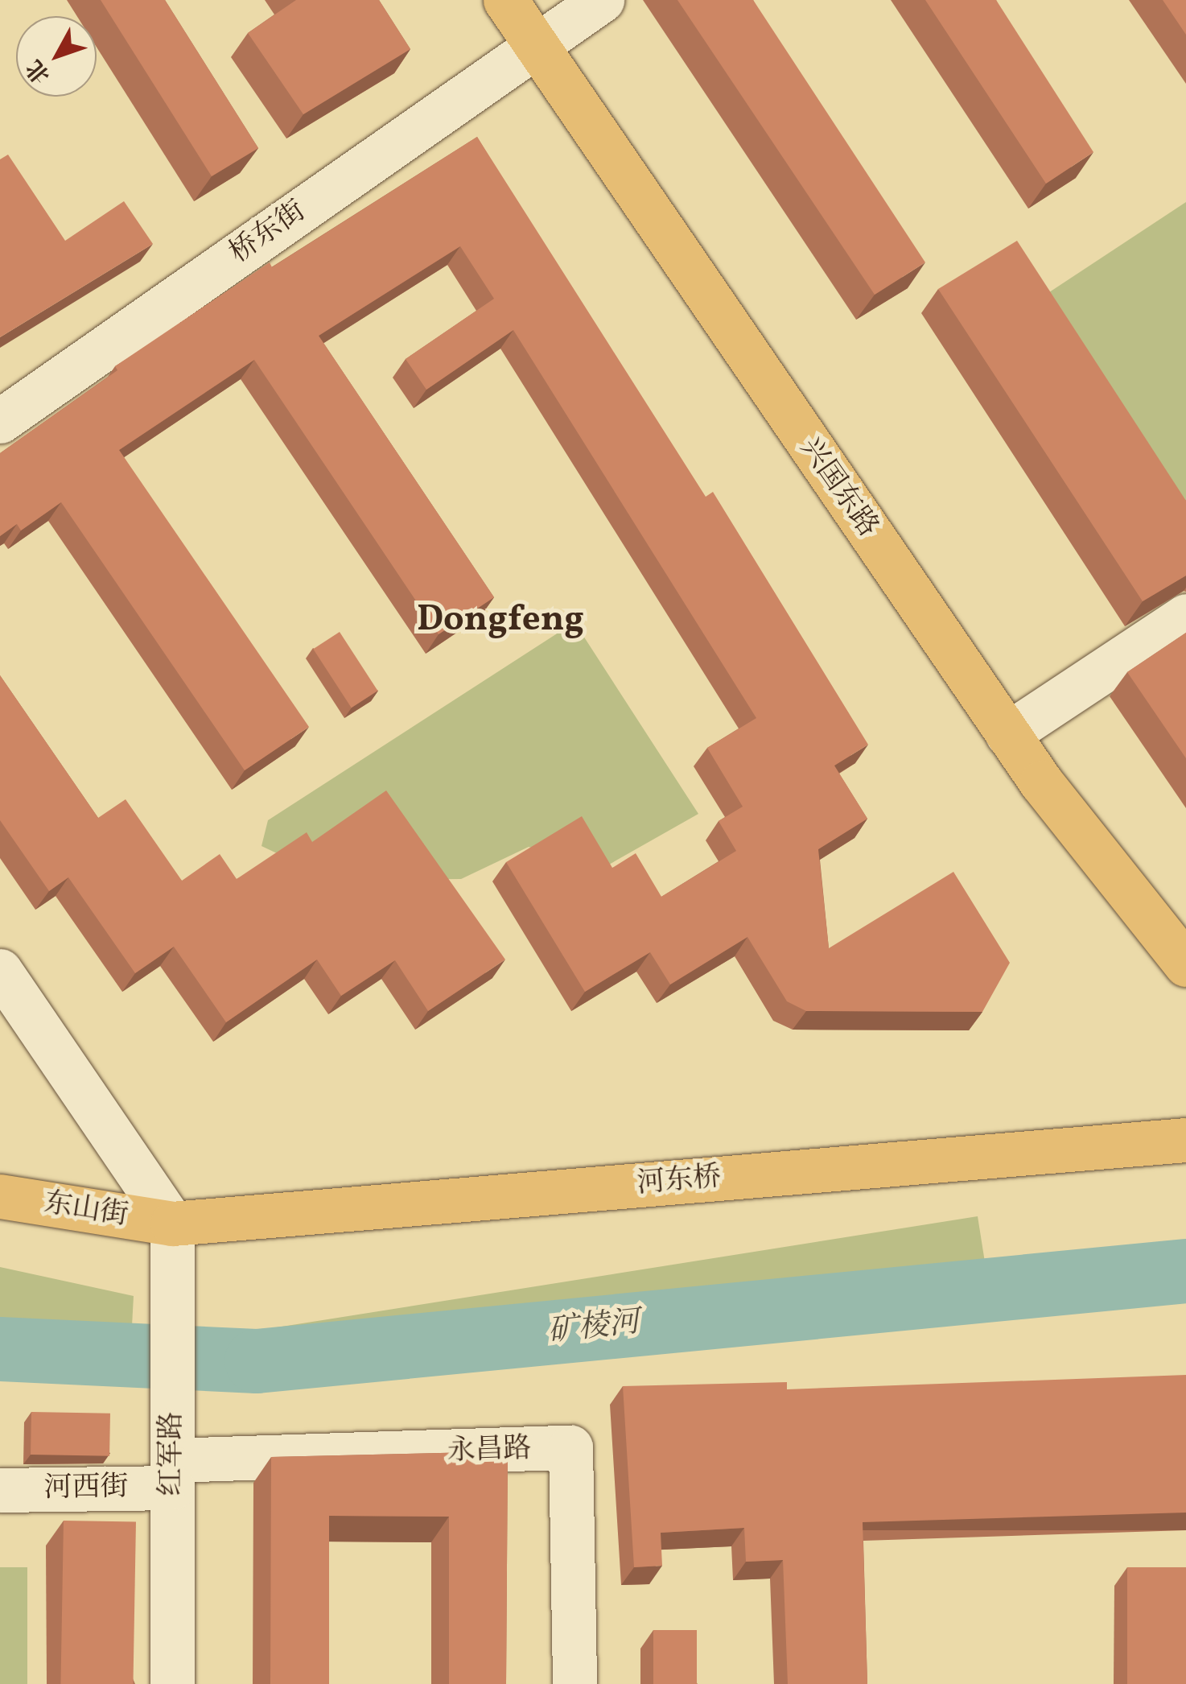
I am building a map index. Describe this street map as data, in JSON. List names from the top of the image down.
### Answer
{
  "streets": {
    "main road": ["兴国东路", "河东桥", "东山街"],
    "street": [
      "桥东街",
      "永昌路",
      "红军路",
      "河西街"
    ]
  },
  "crossings": [
    ["桥东街", "兴国东路"],
    ["河东桥", "东山街"],
    ["河东桥", "红军路"],
    ["东山街", "红军路"],
    ["永昌路", "红军路"],
    ["永昌路", "河西街"],
    ["红军路", "河西街"]
  ],
  "districts": ["Dongfeng"],
  "water": ["矿棱河"],
  "north": "bottom left"
}
